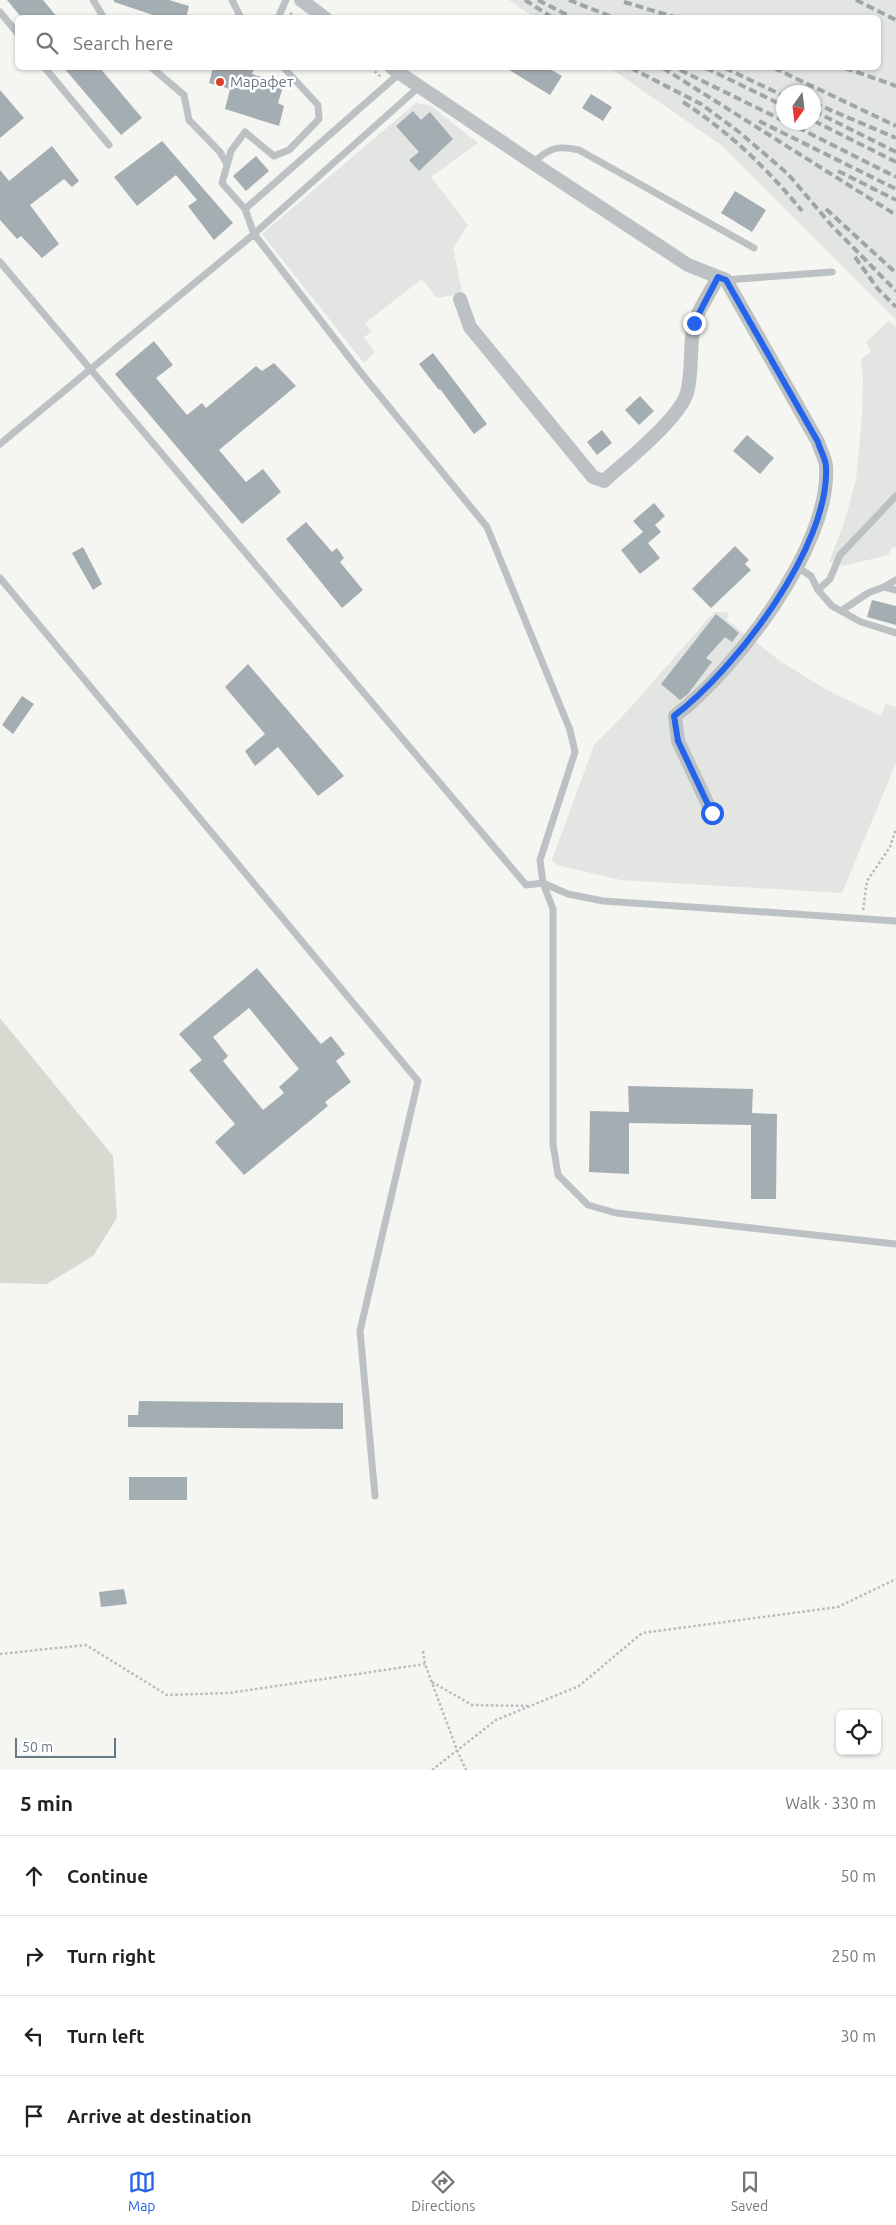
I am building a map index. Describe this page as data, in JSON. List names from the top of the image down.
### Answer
{
  "places": ["Марафет"],
  "scale_bar": "50 m",
  "north": "bottom",
  "page": {
    "search": "Search here",
    "scale": "50 m",
    "heading": ["5 min", "Walk · 330 m"],
    "list": [
      ["Continue", "50 m"],
      ["Turn right", "250 m"],
      ["Turn left", "30 m"],
      "Arrive at destination"
    ],
    "nav": ["Map", "Directions", "Saved"]
  }
}
